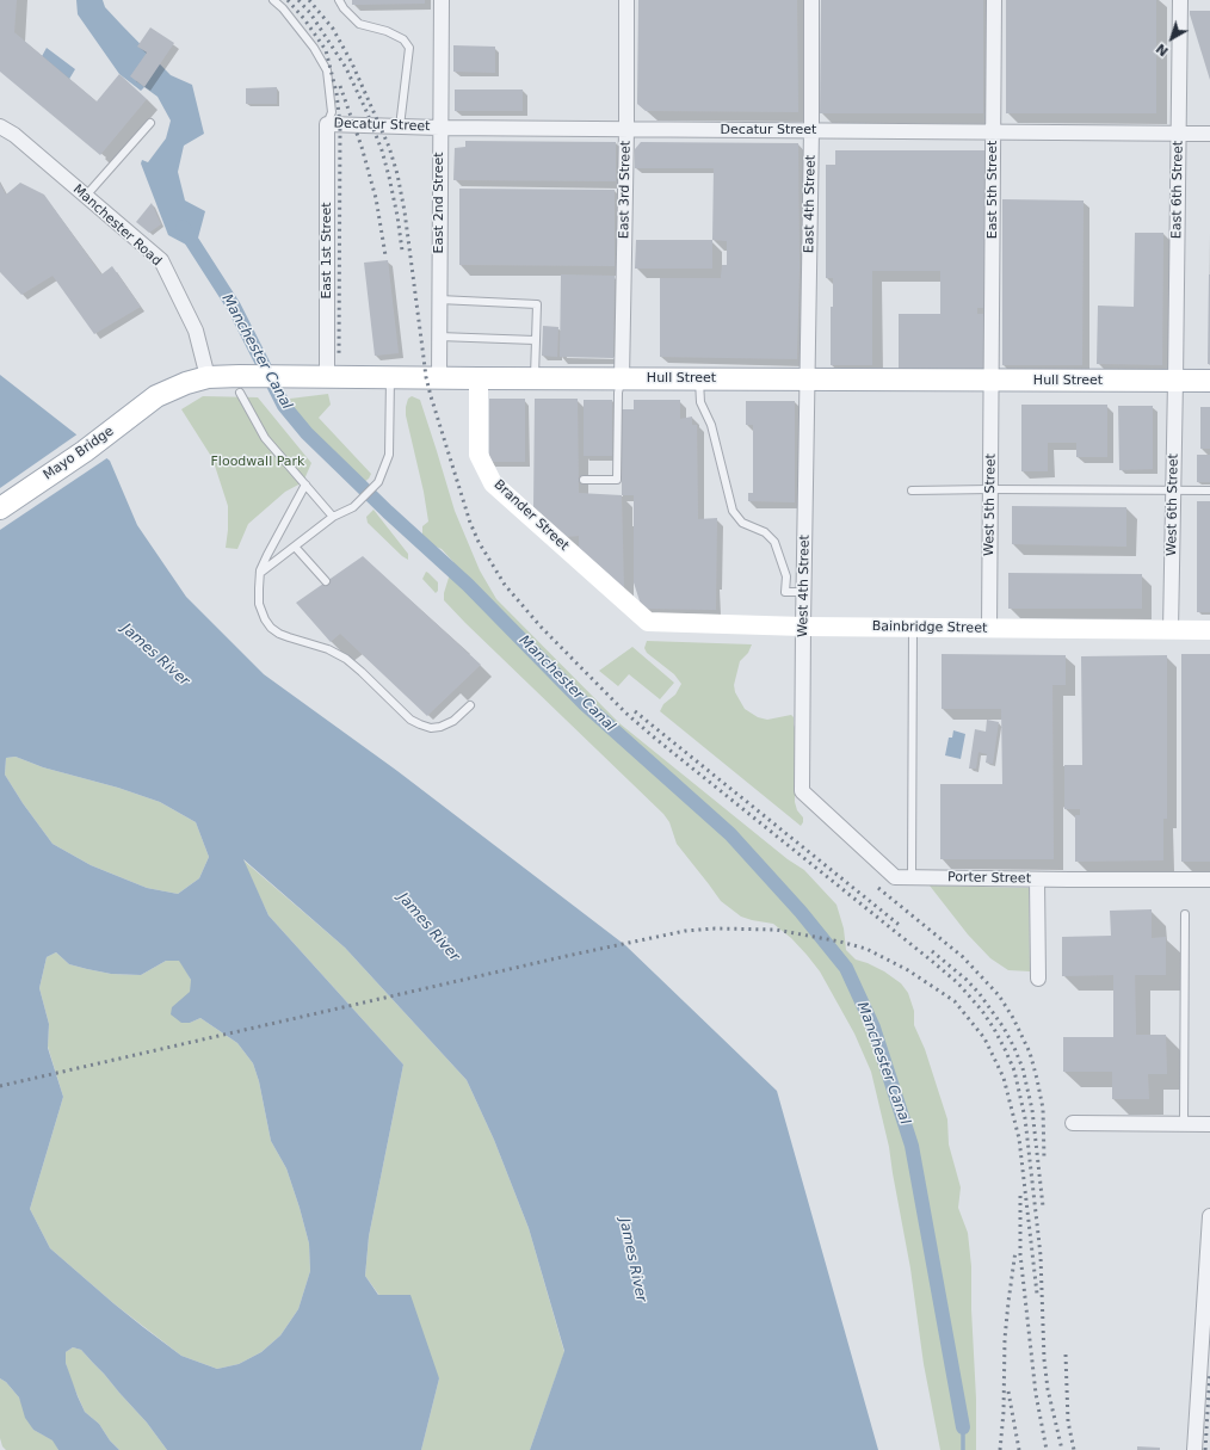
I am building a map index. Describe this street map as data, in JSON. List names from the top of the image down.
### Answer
{
  "streets": {
    "main road": ["Hull Street", "Mayo Bridge"],
    "street": [
      "Decatur Street",
      "East 3rd Street",
      "East 5th Street",
      "East 6th Street",
      "East 2nd Street",
      "East 4th Street",
      "Manchester Road",
      "East 1st Street",
      "West 5th Street",
      "West 6th Street",
      "Brander Street",
      "West 4th Street",
      "Bainbridge Street",
      "Porter Street"
    ]
  },
  "crossings": [
    ["Decatur Street", "East 3rd Street"],
    ["Decatur Street", "East 5th Street"],
    ["Decatur Street", "East 6th Street"],
    ["Decatur Street", "East 2nd Street"],
    ["Decatur Street", "East 4th Street"],
    ["Decatur Street", "East 1st Street"],
    ["East 3rd Street", "Hull Street"],
    ["East 5th Street", "Hull Street"],
    ["East 5th Street", "West 5th Street"],
    ["East 6th Street", "Hull Street"],
    ["East 6th Street", "West 6th Street"],
    ["East 2nd Street", "Hull Street"],
    ["East 4th Street", "Hull Street"],
    ["East 4th Street", "West 4th Street"],
    ["Manchester Road", "Hull Street"],
    ["East 1st Street", "Hull Street"],
    ["Hull Street", "Mayo Bridge"],
    ["Hull Street", "West 5th Street"],
    ["Hull Street", "West 6th Street"],
    ["Hull Street", "Brander Street"],
    ["Hull Street", "West 4th Street"],
    ["West 5th Street", "Bainbridge Street"],
    ["West 6th Street", "Bainbridge Street"],
    ["Brander Street", "Bainbridge Street"],
    ["West 4th Street", "Bainbridge Street"],
    ["West 4th Street", "Porter Street"]
  ],
  "water": ["Manchester Canal", "James River"],
  "parks": ["Floodwall Park"],
  "north": "bottom left"
}
